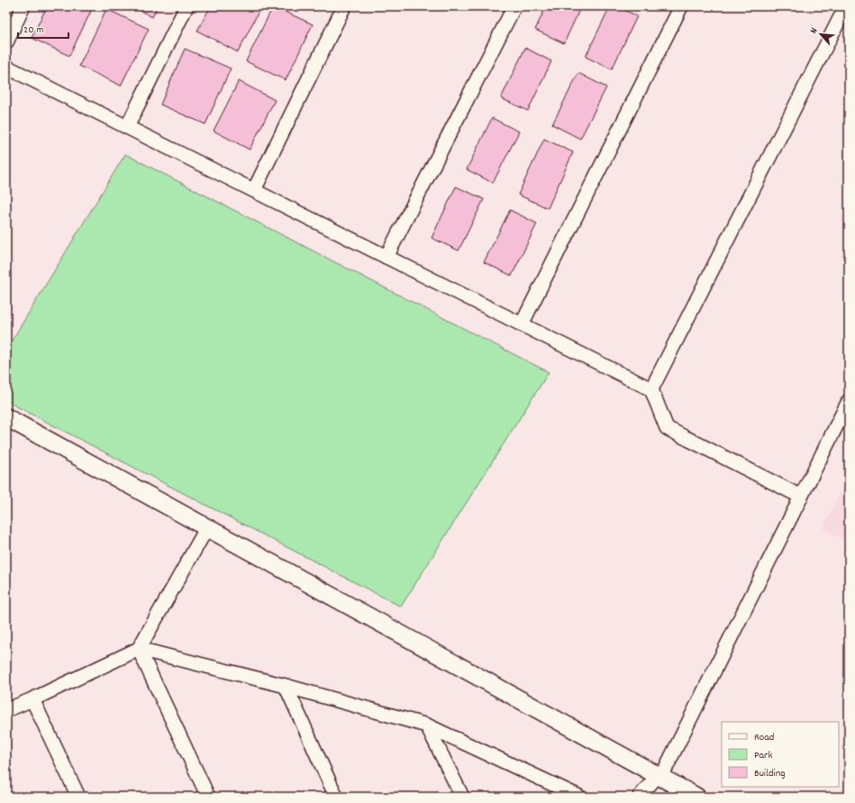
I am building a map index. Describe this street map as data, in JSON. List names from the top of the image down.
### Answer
{
  "legend": ["Road", "Park", "Building"],
  "scale_bar": "20 m",
  "north": "top left"
}
